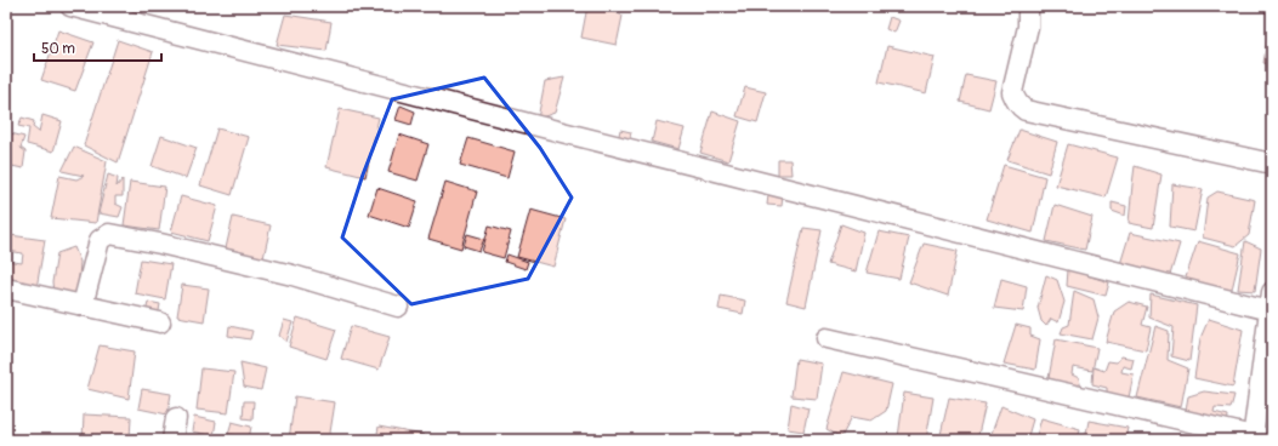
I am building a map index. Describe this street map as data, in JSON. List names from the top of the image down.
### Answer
{
  "scale_bar": "50 m"
}
